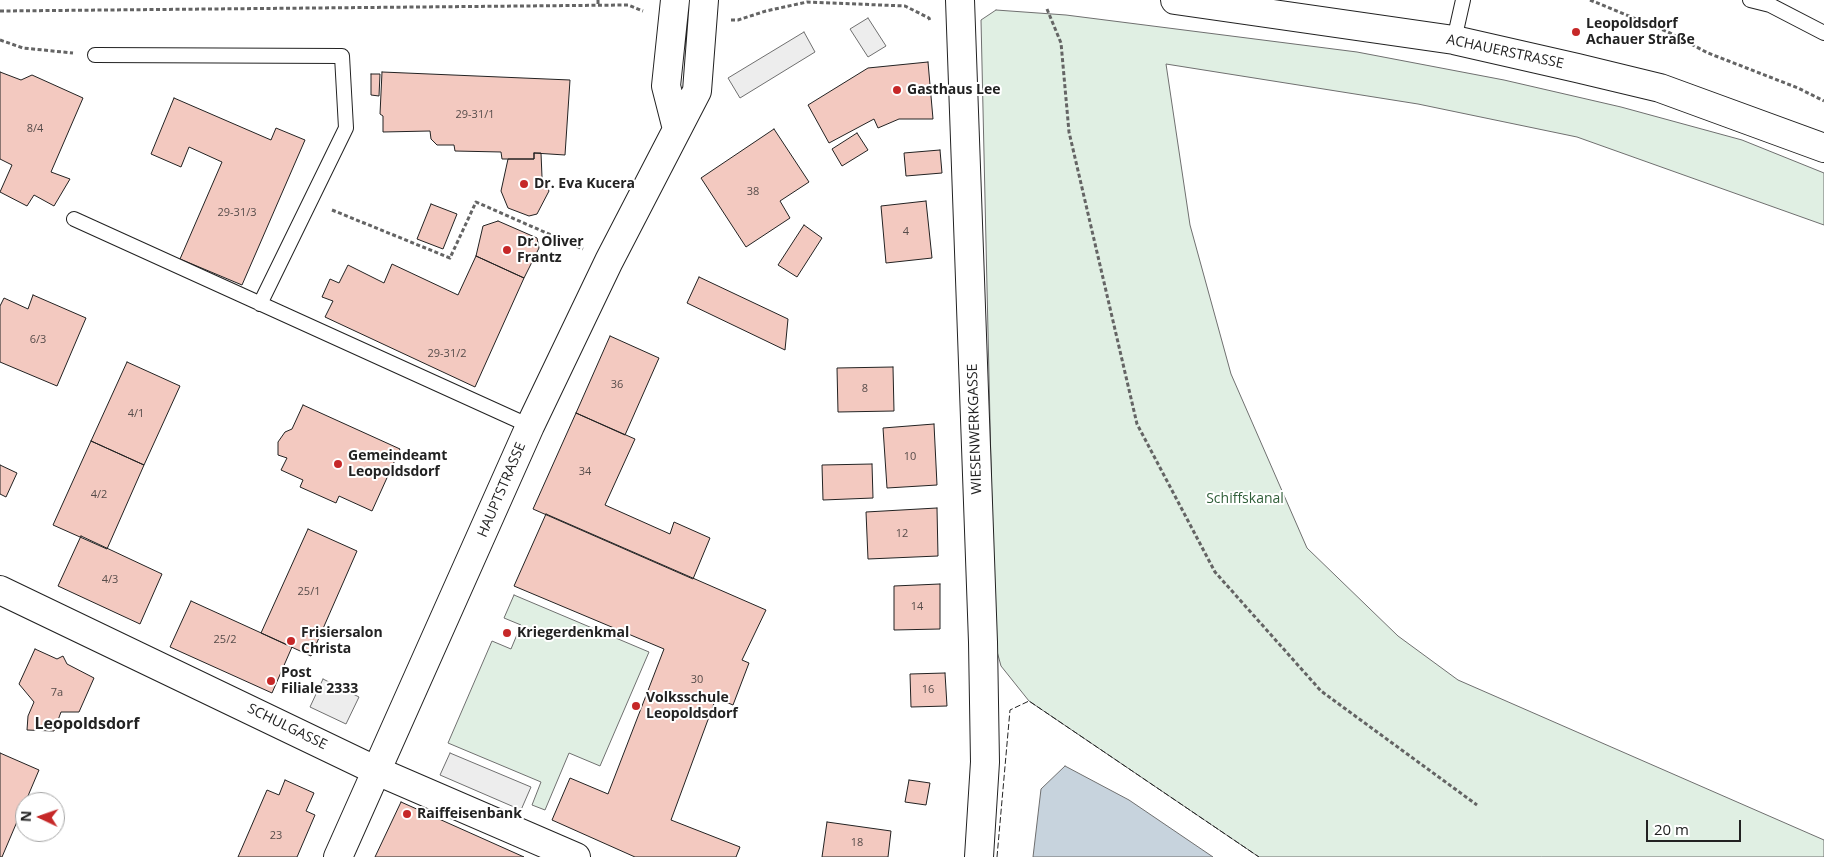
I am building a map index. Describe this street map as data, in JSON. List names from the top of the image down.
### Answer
{
  "streets": {
    "street": [
      "ACHAUERSTRASSE",
      "WIESENWERKGASSE",
      "HAUPTSTRASSE",
      "SCHULGASSE"
    ]
  },
  "crossings": [
    ["HAUPTSTRASSE", "SCHULGASSE"]
  ],
  "districts": ["Leopoldsdorf"],
  "parks": ["Schiffskanal"],
  "places": [
    "Leopoldsdorf Achauer Straße",
    "Gasthaus Lee",
    "Dr. Eva Kucera",
    "Dr. Oliver Frantz",
    "Gemeindeamt Leopoldsdorf",
    "Kriegerdenkmal",
    "Frisiersalon Christa",
    "Post Filiale 2333",
    "Volksschule Leopoldsdorf",
    "Raiffeisenbank"
  ],
  "house_numbers": [
    "29-31/1",
    "8/4",
    "38",
    "29-31/3",
    "4",
    "6/3",
    "29-31/2",
    "36",
    "8",
    "4/1",
    "10",
    "34",
    "4/2",
    "12",
    "4/3",
    "25/1",
    "14",
    "25/2",
    "30",
    "16",
    "7a",
    "23",
    "18"
  ],
  "scale_bar": "20 m",
  "north": "left"
}
